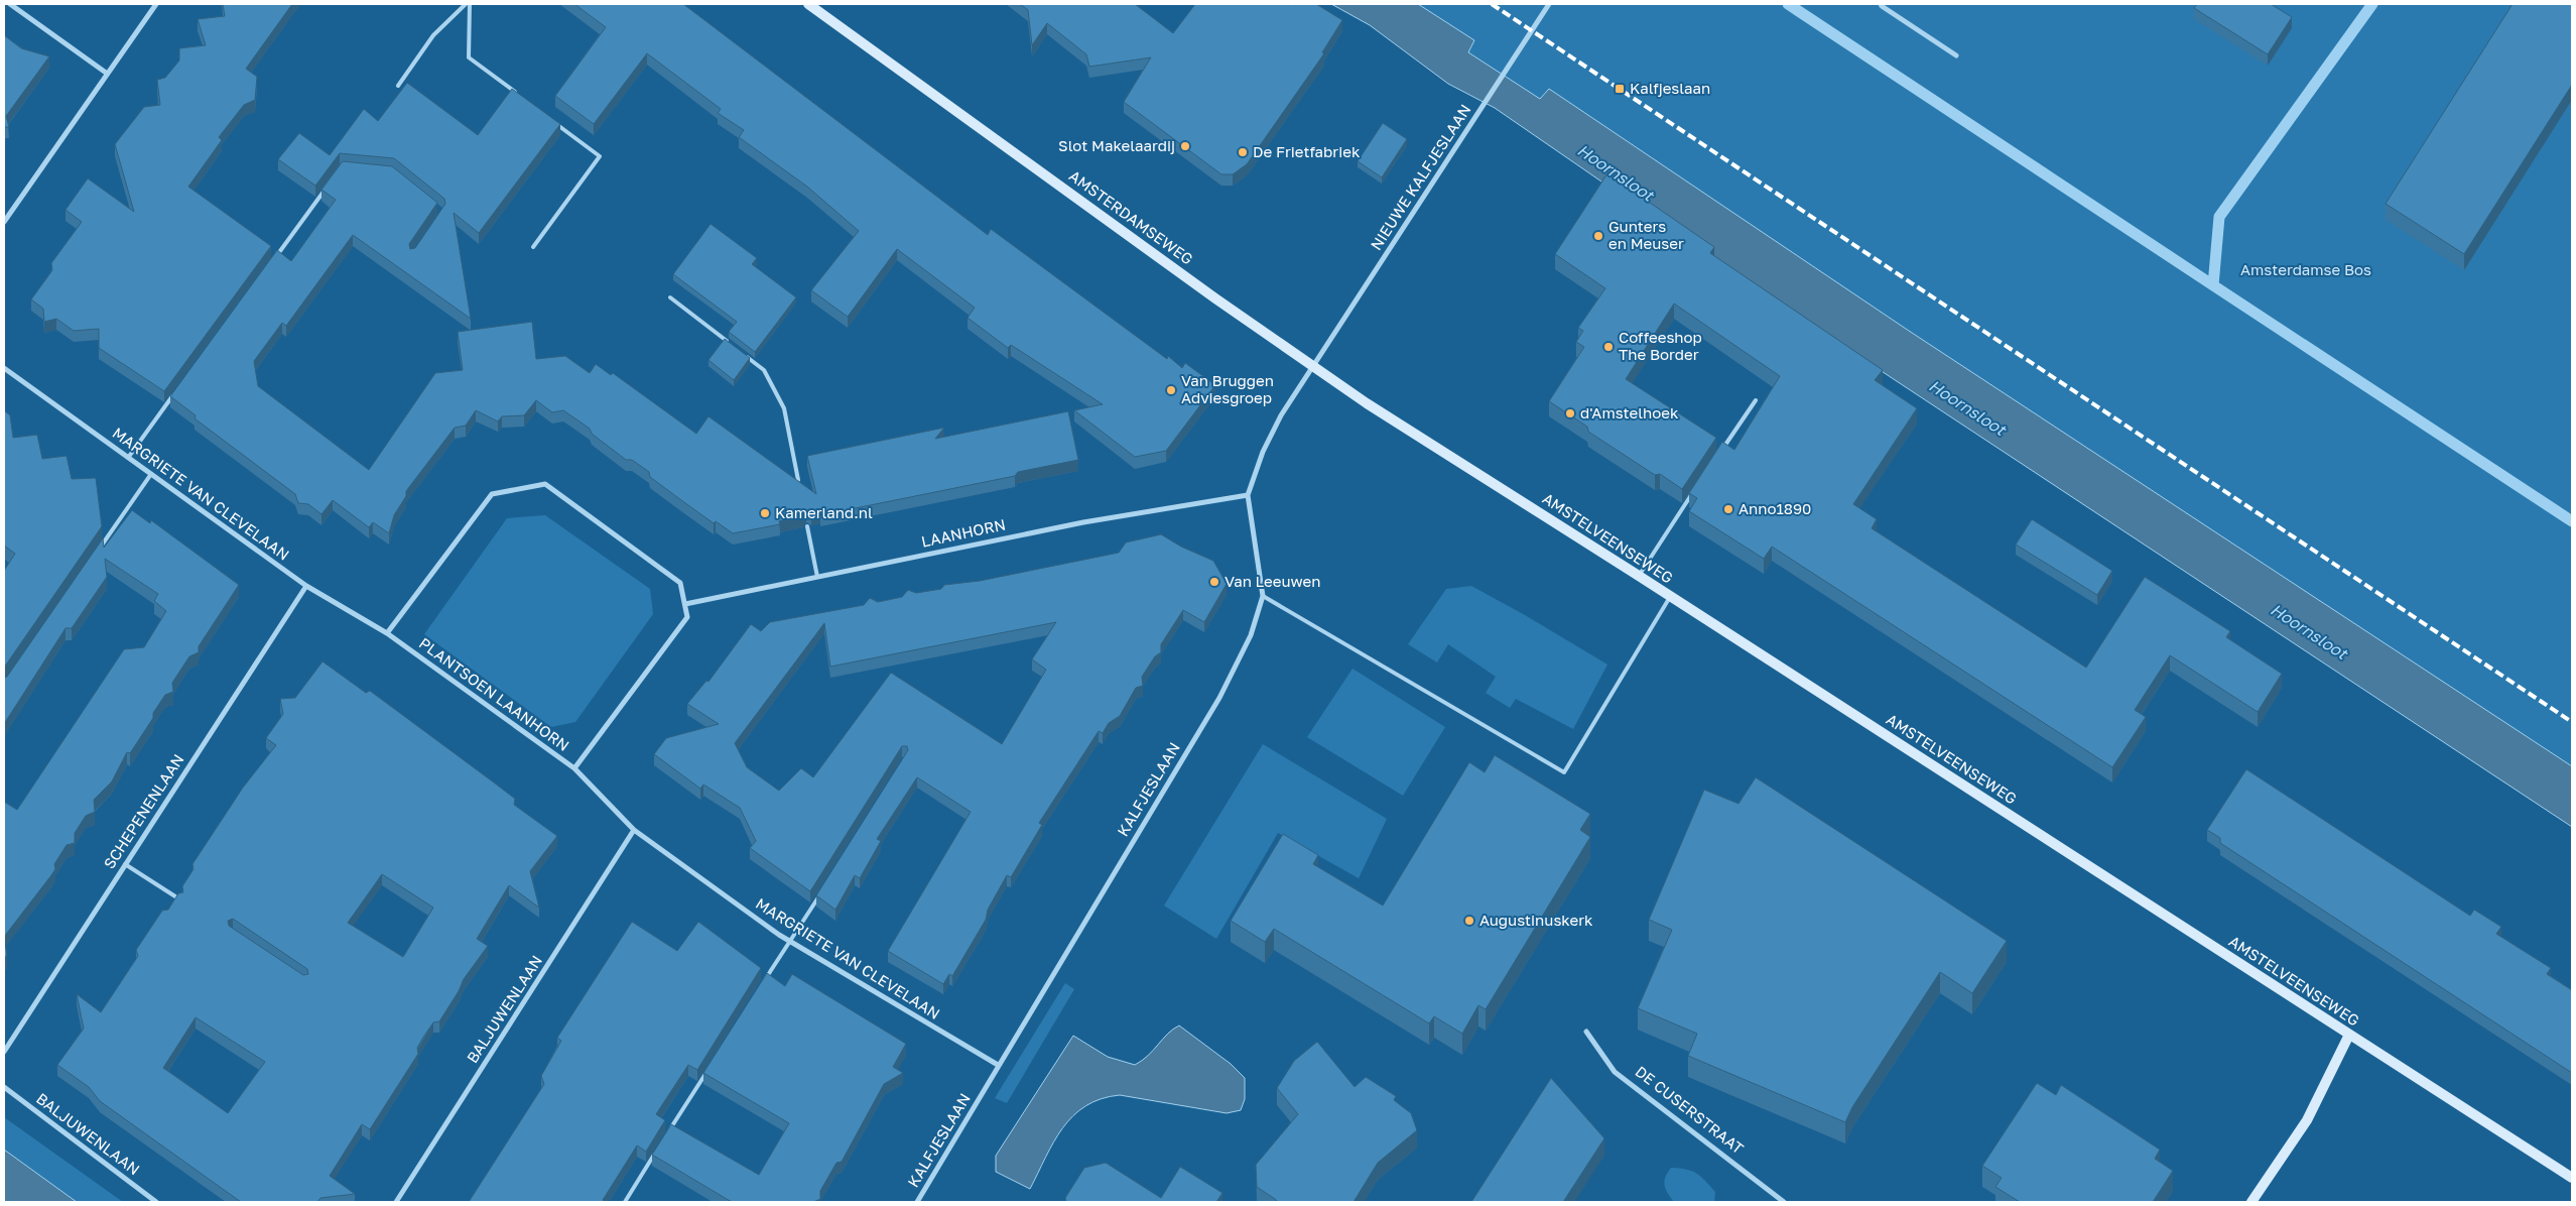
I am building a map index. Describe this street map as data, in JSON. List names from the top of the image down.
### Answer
{
  "streets": {
    "main road": ["AMSTERDAMSEWEG", "AMSTELVEENSEWEG"],
    "street": [
      "NIEUWE KALFJESLAAN",
      "MARGRIETE VAN CLEVELAAN",
      "LAANHORN",
      "PLANTSOEN LAANHORN",
      "KALFJESLAAN",
      "SCHEPENENLAAN",
      "BALJUWENLAAN",
      "DE CUSERSTRAAT"
    ]
  },
  "crossings": [
    ["NIEUWE KALFJESLAAN", "AMSTERDAMSEWEG"],
    ["NIEUWE KALFJESLAAN", "AMSTELVEENSEWEG"],
    ["NIEUWE KALFJESLAAN", "KALFJESLAAN"],
    ["AMSTERDAMSEWEG", "AMSTELVEENSEWEG"],
    ["AMSTERDAMSEWEG", "KALFJESLAAN"],
    ["MARGRIETE VAN CLEVELAAN", "PLANTSOEN LAANHORN"],
    ["MARGRIETE VAN CLEVELAAN", "KALFJESLAAN"],
    ["MARGRIETE VAN CLEVELAAN", "SCHEPENENLAAN"],
    ["MARGRIETE VAN CLEVELAAN", "BALJUWENLAAN"],
    ["LAANHORN", "PLANTSOEN LAANHORN"],
    ["LAANHORN", "KALFJESLAAN"],
    ["AMSTELVEENSEWEG", "KALFJESLAAN"]
  ],
  "water": ["Hoornsloot"],
  "parks": ["Amsterdamse Bos"],
  "places": {
    "transit": ["Kalfjeslaan"],
    "other": [
      "Slot Makelaardij",
      "De Frietfabriek",
      "Gunters en Meuser",
      "Coffeeshop The Border",
      "Van Bruggen Adviesgroep",
      "d'Amstelhoek",
      "Anno1890",
      "Kamerland.nl",
      "Van Leeuwen",
      "Augustinuskerk"
    ]
  }
}
